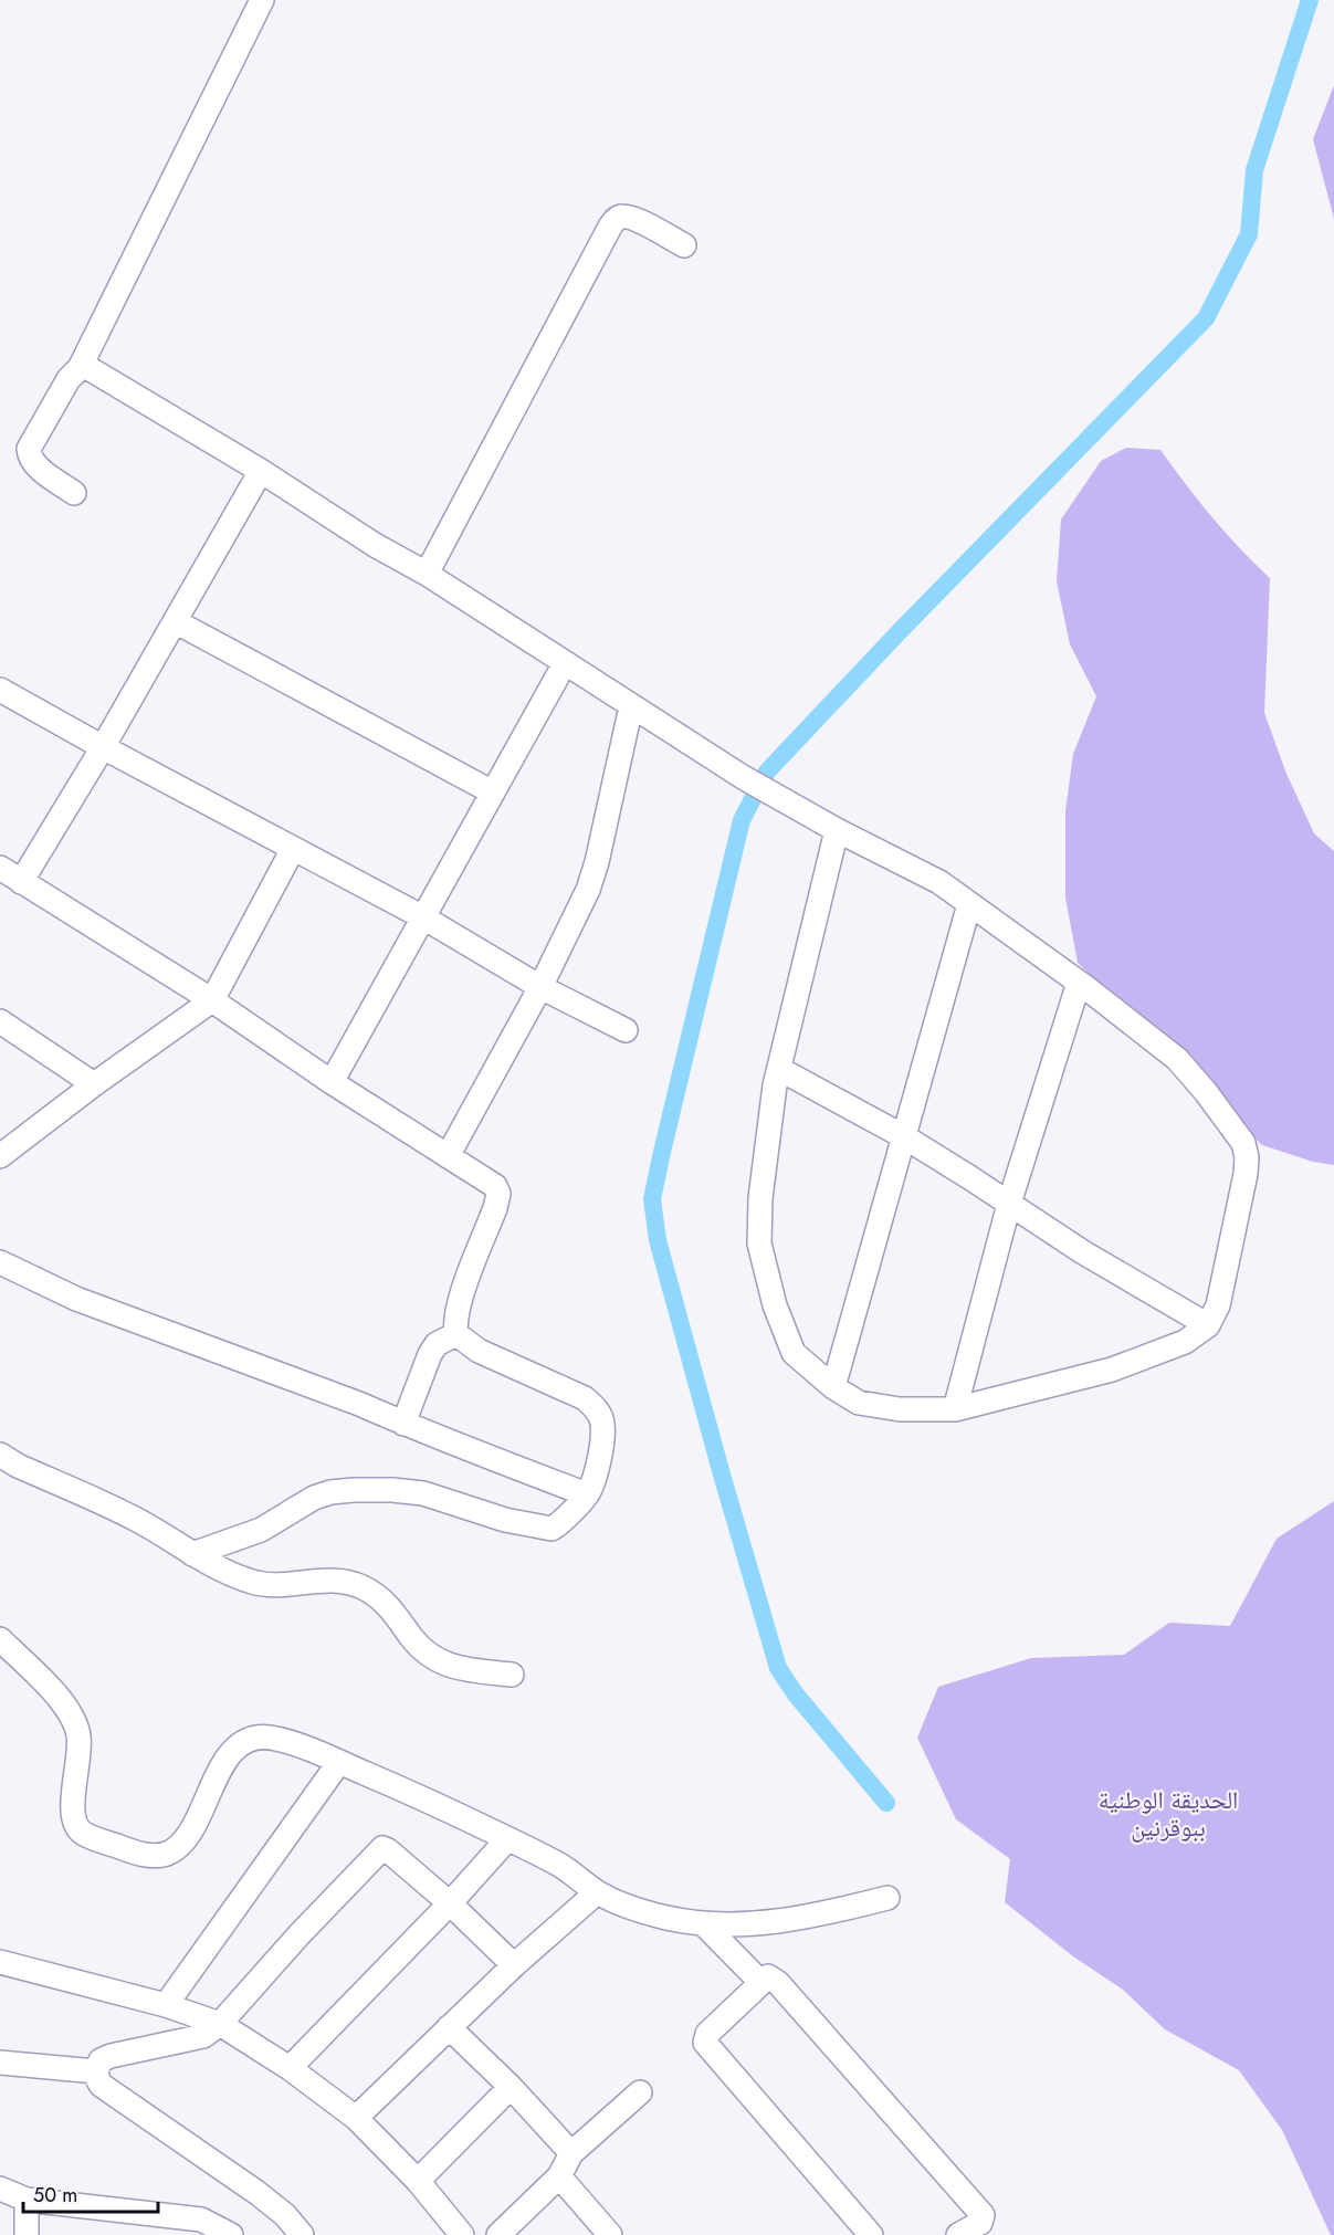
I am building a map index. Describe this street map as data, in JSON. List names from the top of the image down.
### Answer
{
  "parks": ["الحديقة الوطنية ببوقرنين"],
  "scale_bar": "50 m"
}
